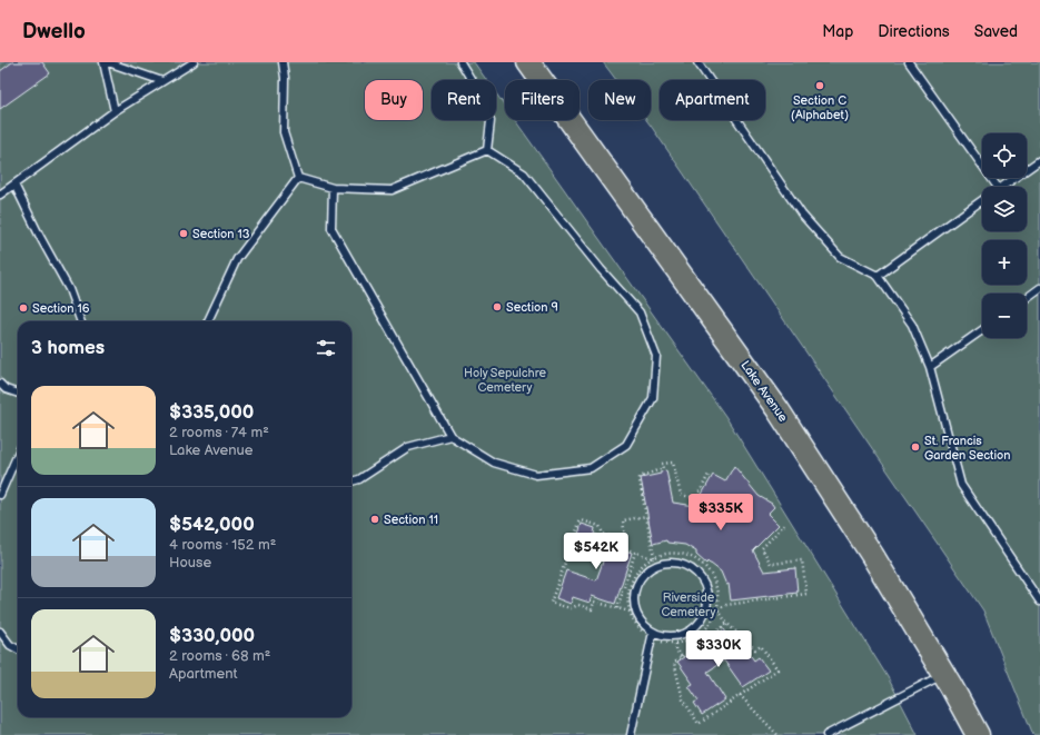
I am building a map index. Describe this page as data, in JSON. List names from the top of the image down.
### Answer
{
  "streets": {
    "main road": ["Lake Avenue"]
  },
  "parks": ["Holy Sepulchre Cemetery", "Riverside Cemetery"],
  "places": [
    "Section C (Alphabet)",
    "Section 13",
    "Section 9",
    "Section 16",
    "St. Francis Garden Section",
    "Section 11"
  ],
  "page": {
    "header": "Dwello",
    "nav": ["Map", "Directions", "Saved"],
    "chip": [
      "Buy",
      "Rent",
      "Filters",
      "New",
      "Apartment"
    ],
    "map_buttons": ["+", "−"],
    "heading": "3 homes",
    "list": [
      {
        "name": "$335,000",
        "note": "2 rooms · 74 m² · Lake Avenue"
      },
      {
        "name": "$542,000",
        "note": "4 rooms · 152 m² · House"
      },
      {
        "name": "$330,000",
        "note": "2 rooms · 68 m² · Apartment"
      }
    ],
    "price": ["$335K", "$542K", "$330K"]
  }
}
